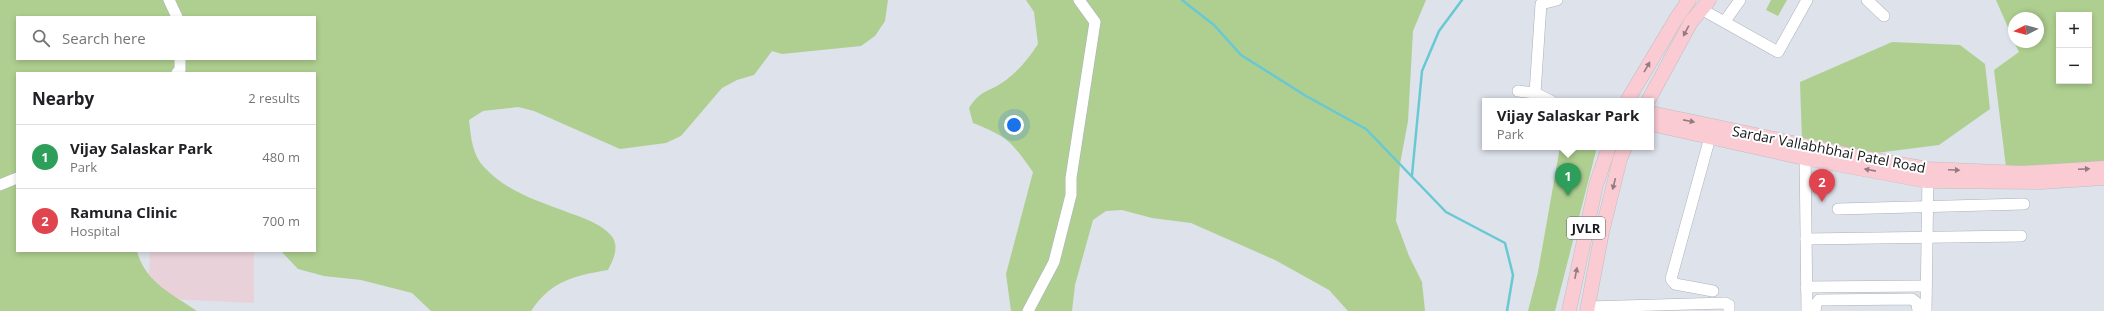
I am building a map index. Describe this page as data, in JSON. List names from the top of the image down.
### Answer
{
  "streets": {
    "main road": ["Sardar Vallabhbhai Patel Road", "JVLR"]
  },
  "north": "left",
  "page": {
    "map_buttons": ["+", "−"],
    "search": "Search here",
    "heading": ["Nearby", "2 results"],
    "popup": ["Vijay Salaskar Park", "Park"],
    "list": [
      {
        "mark": "1",
        "name": "Vijay Salaskar Park",
        "note": "Park",
        "value": "480 m"
      },
      {
        "mark": "2",
        "name": "Ramuna Clinic",
        "note": "Hospital",
        "value": "700 m"
      }
    ],
    "pins": ["1", "2"]
  }
}
